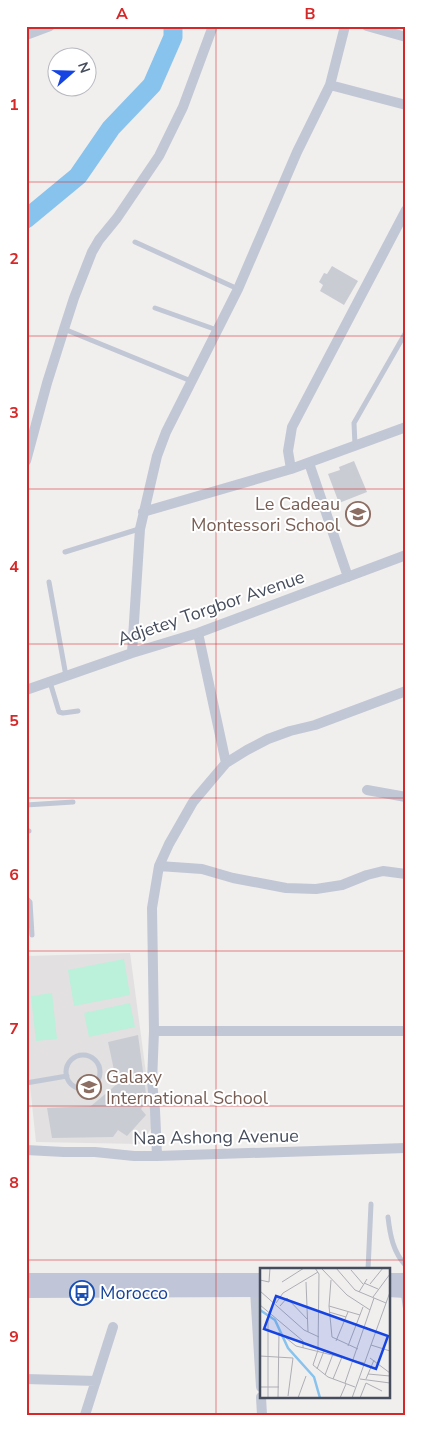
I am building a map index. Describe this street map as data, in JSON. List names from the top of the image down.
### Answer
{
  "streets": {
    "street": ["Adjetey Torgbor Avenue", "Naa Ashong Avenue"]
  },
  "places": {
    "school or university": ["Le Cadeau Montessori School", "Galaxy International School"],
    "bus stop": ["Morocco"]
  },
  "north": "right",
  "grid": {
    "columns": ["A", "B"],
    "rows": [
      "1",
      "2",
      "3",
      "4",
      "5",
      "6",
      "7",
      "8",
      "9"
    ]
  }
}
